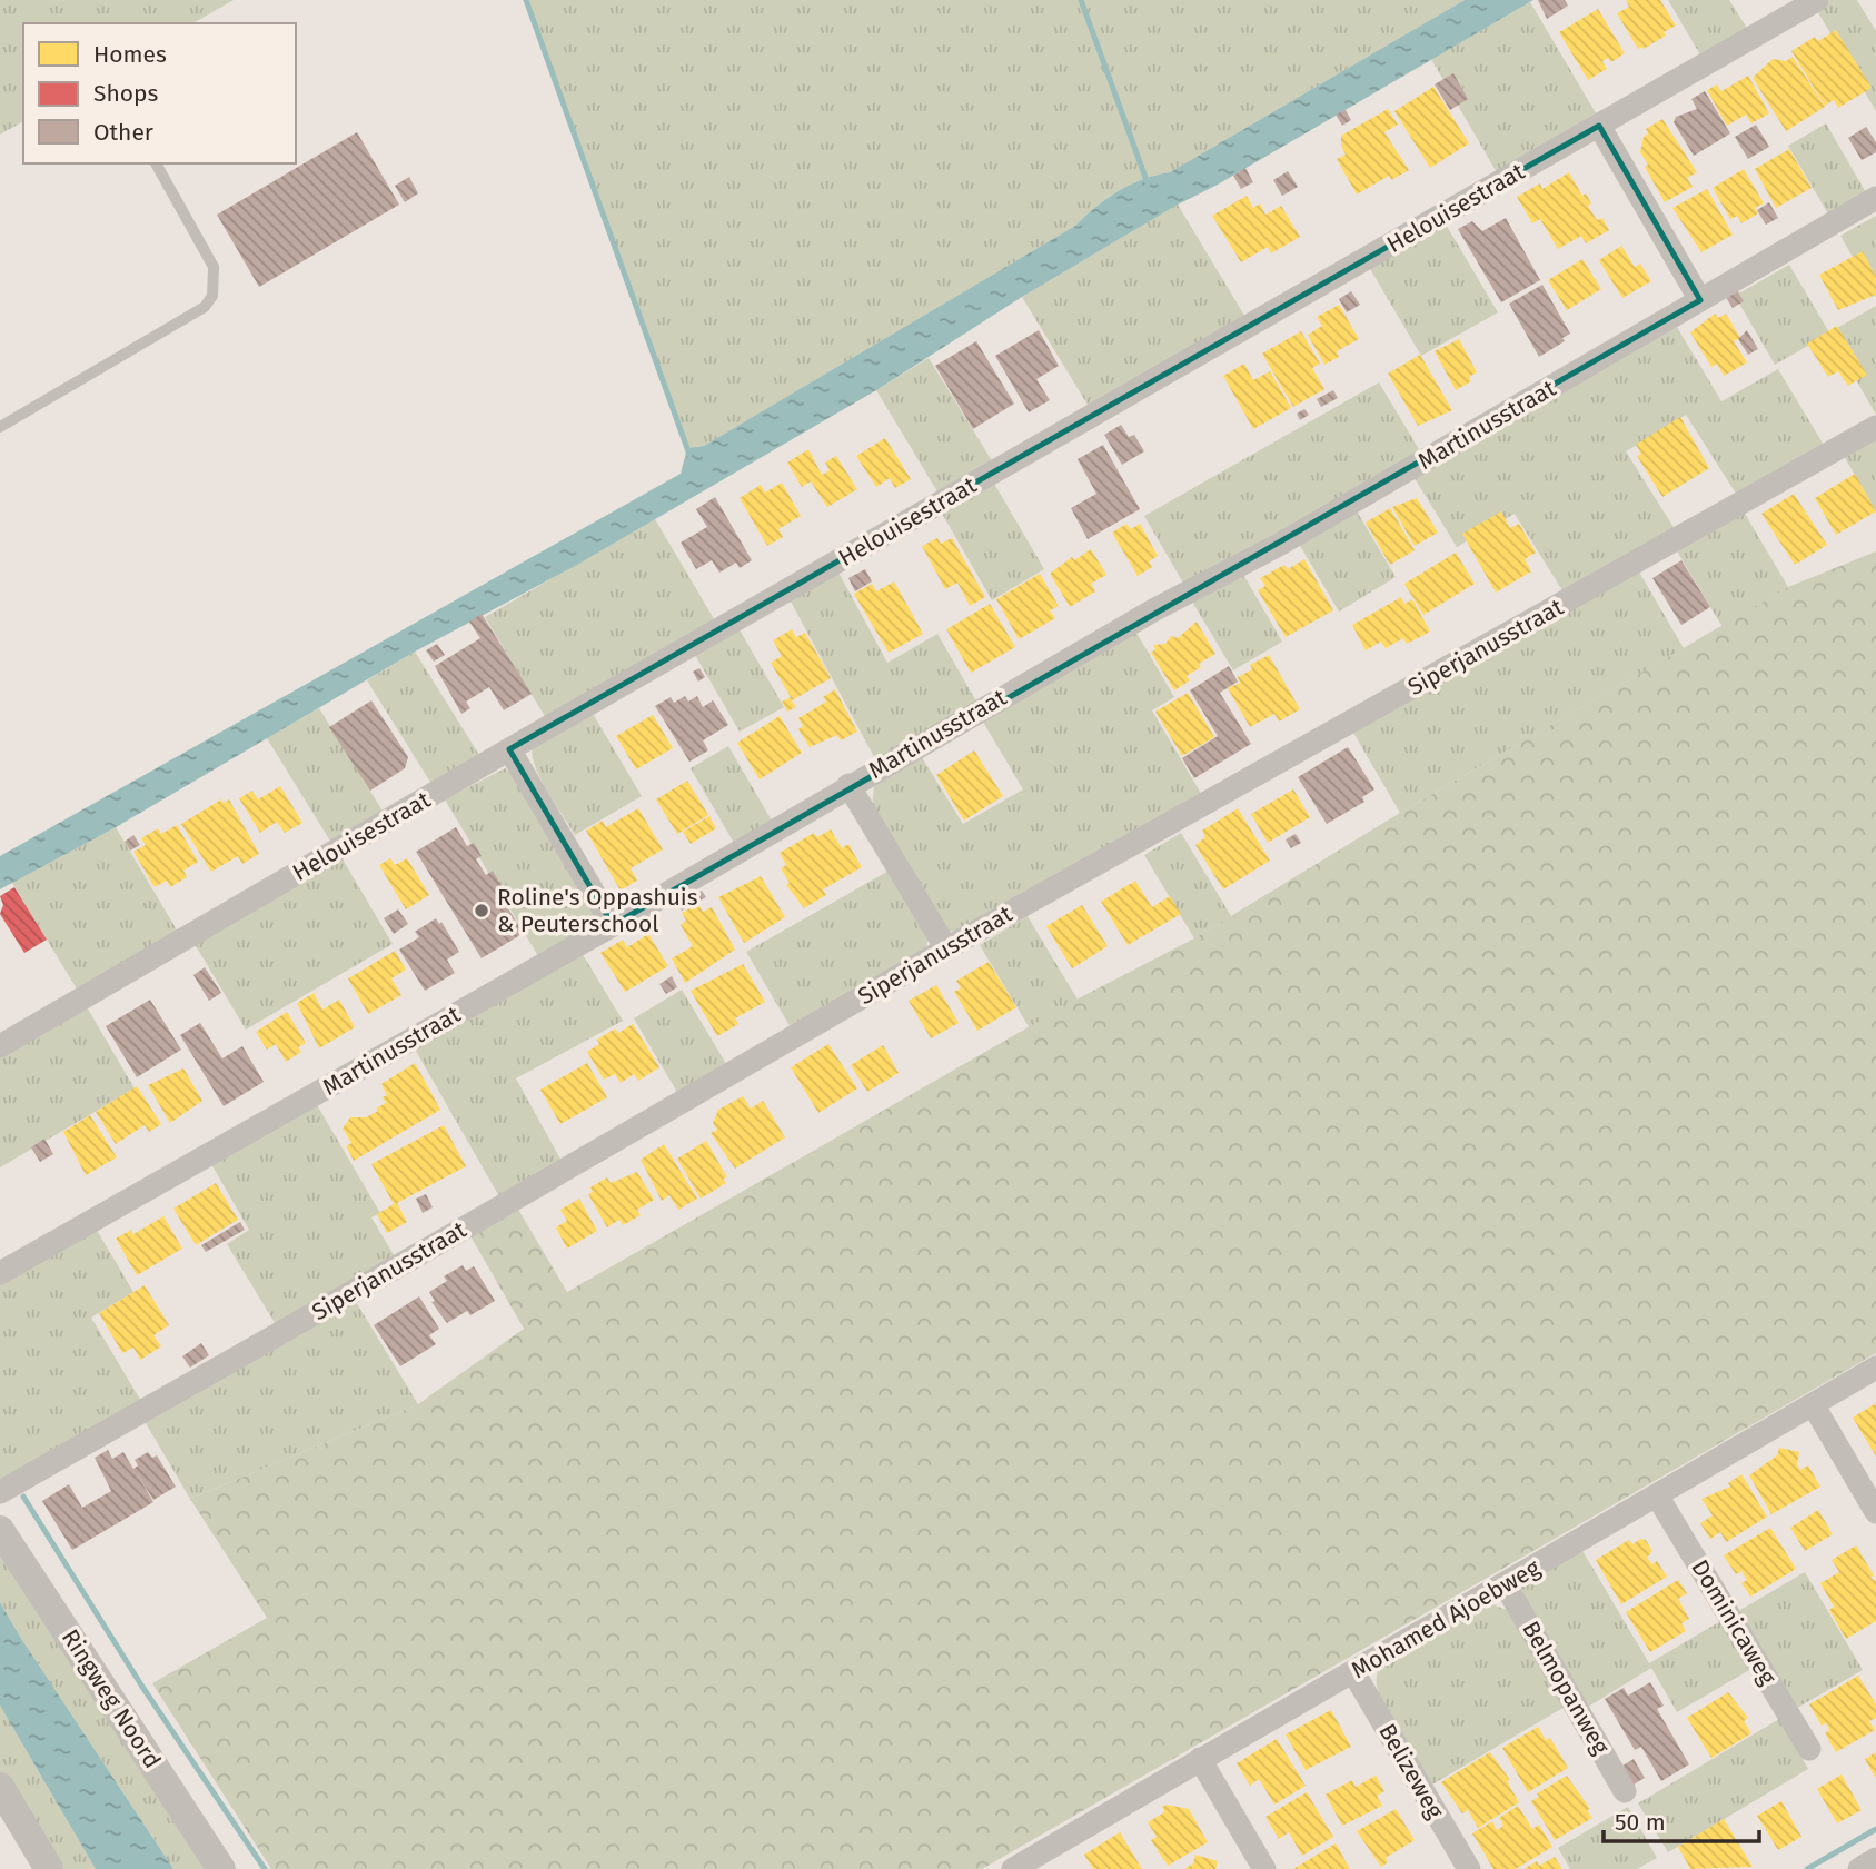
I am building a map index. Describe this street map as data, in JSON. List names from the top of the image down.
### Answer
{
  "streets": {
    "street": [
      "Helouisestraat",
      "Martinusstraat",
      "Siperjanusstraat",
      "Mohamed Ajoebweg",
      "Dominicaweg",
      "Belmopanweg",
      "Ringweg Noord",
      "Belizeweg"
    ]
  },
  "crossings": [
    ["Mohamed Ajoebweg", "Dominicaweg"],
    ["Mohamed Ajoebweg", "Belmopanweg"],
    ["Mohamed Ajoebweg", "Belizeweg"]
  ],
  "places": ["Roline's Oppashuis & Peuterschool"],
  "legend": ["Homes", "Shops", "Other"],
  "scale_bar": "50 m"
}
